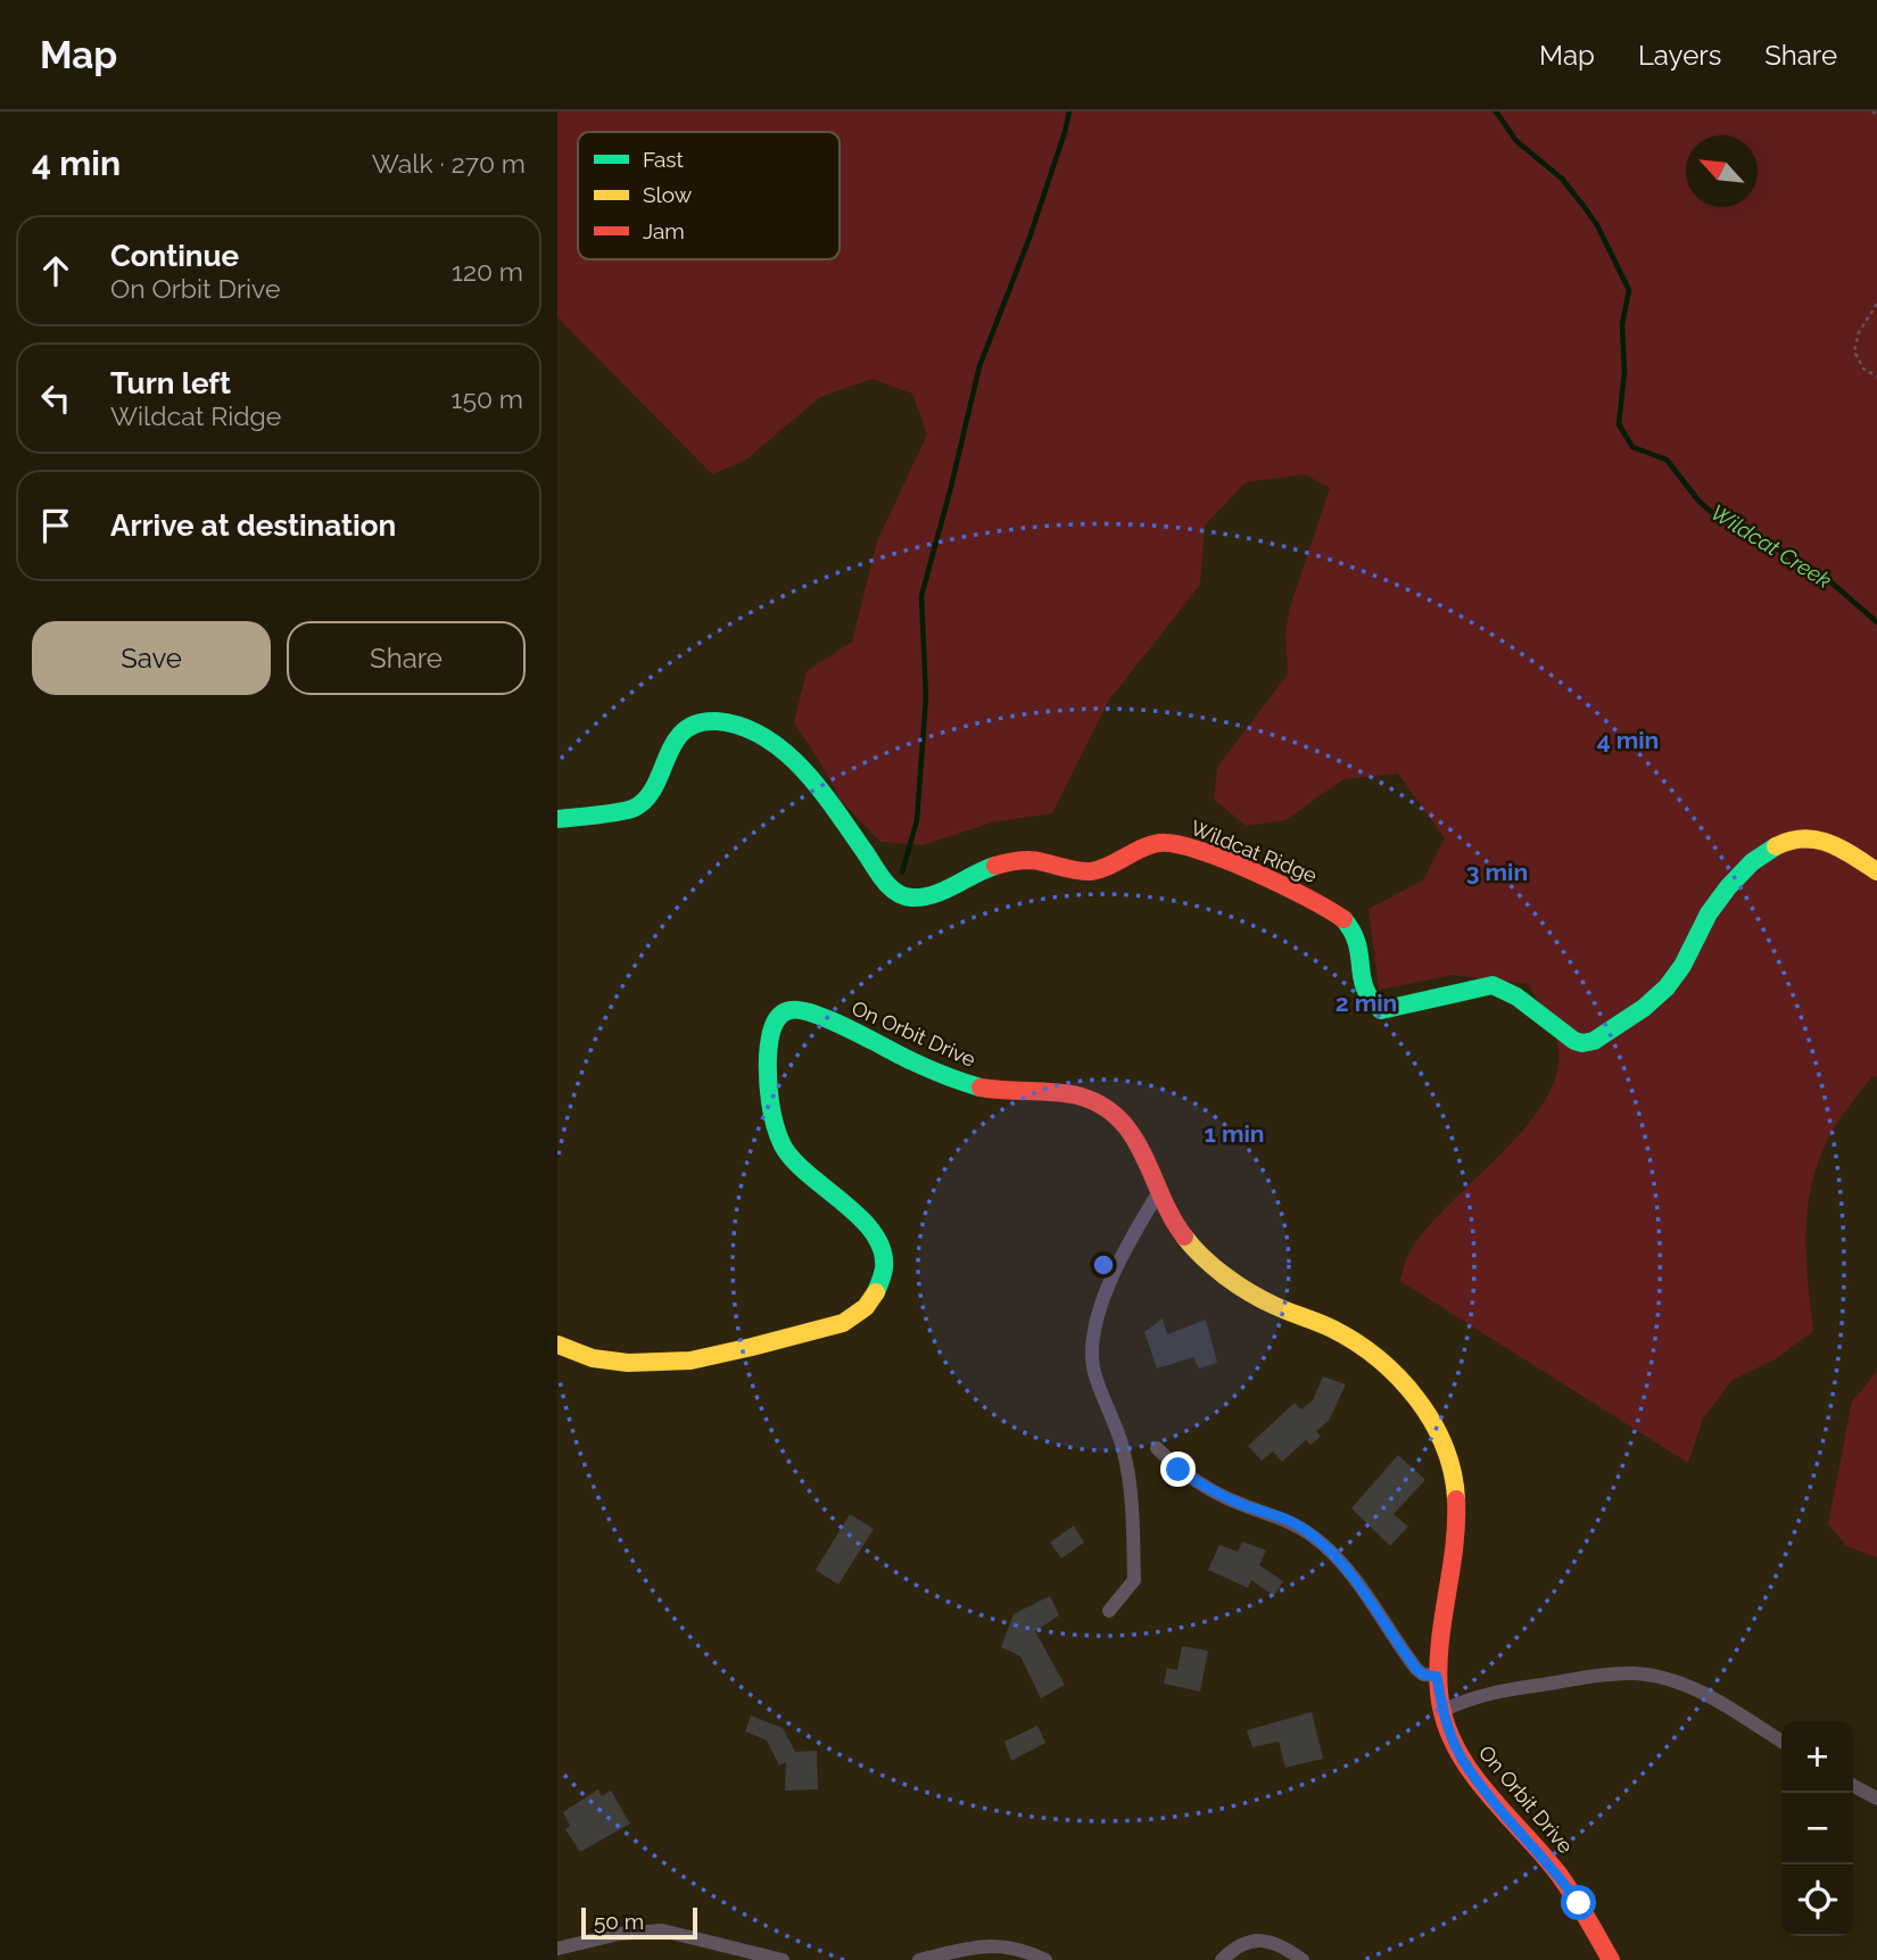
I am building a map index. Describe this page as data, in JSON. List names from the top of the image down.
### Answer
{
  "streets": {
    "street": ["Wildcat Ridge", "On Orbit Drive"]
  },
  "water": ["Wildcat Creek"],
  "legend": ["Fast", "Slow", "Jam"],
  "scale_bar": "50 m",
  "north": "top left",
  "page": {
    "header": "Map",
    "nav": ["Map", "Layers", "Share"],
    "heading": ["4 min", "Walk · 270 m"],
    "list": [
      ["Continue", "On Orbit Drive", "120 m"],
      ["Turn left", "Wildcat Ridge", "150 m"],
      "Arrive at destination"
    ],
    "buttons": ["Save", "Share"],
    "map_buttons": ["+", "−"],
    "scale": "50 m"
  },
  "rings": [
    "4 min",
    "3 min",
    "2 min",
    "1 min"
  ]
}
